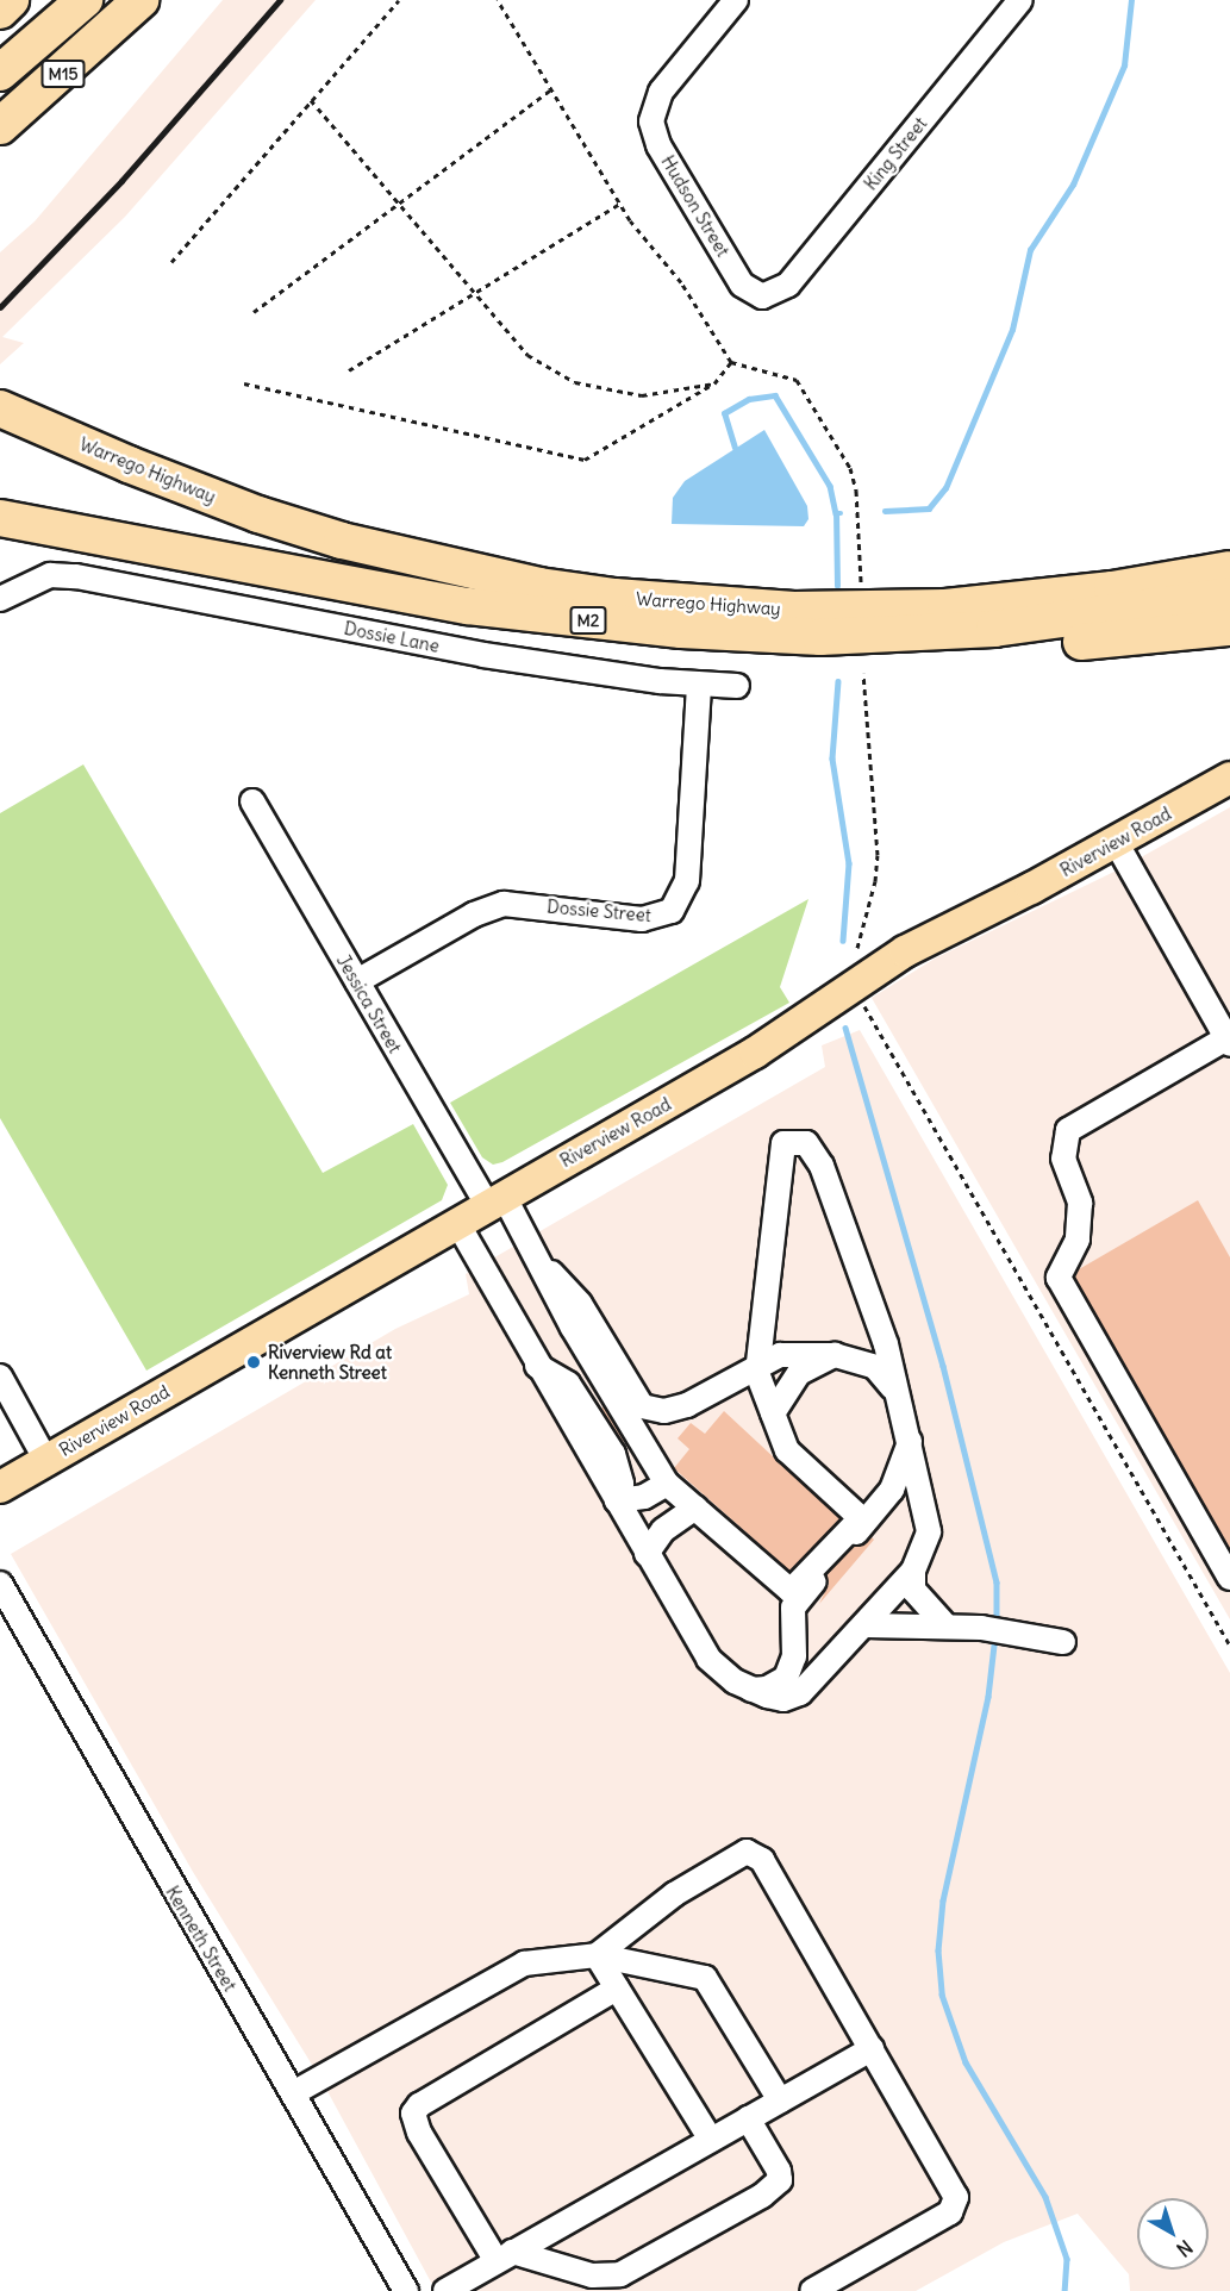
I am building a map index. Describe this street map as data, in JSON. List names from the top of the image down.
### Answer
{
  "streets": {
    "highway": ["M15", "Warrego Highway", "M2"],
    "main road": ["Riverview Road"],
    "street": [
      "King Street",
      "Hudson Street",
      "Dossie Lane",
      "Dossie Street",
      "Jessica Street",
      "Kenneth Street"
    ]
  },
  "crossings": [
    ["King Street", "Hudson Street"],
    ["Dossie Lane", "Dossie Street"],
    ["Riverview Road", "Jessica Street"],
    ["Dossie Street", "Jessica Street"]
  ],
  "places": ["Riverview Rd at Kenneth Street"],
  "north": "bottom right"
}
